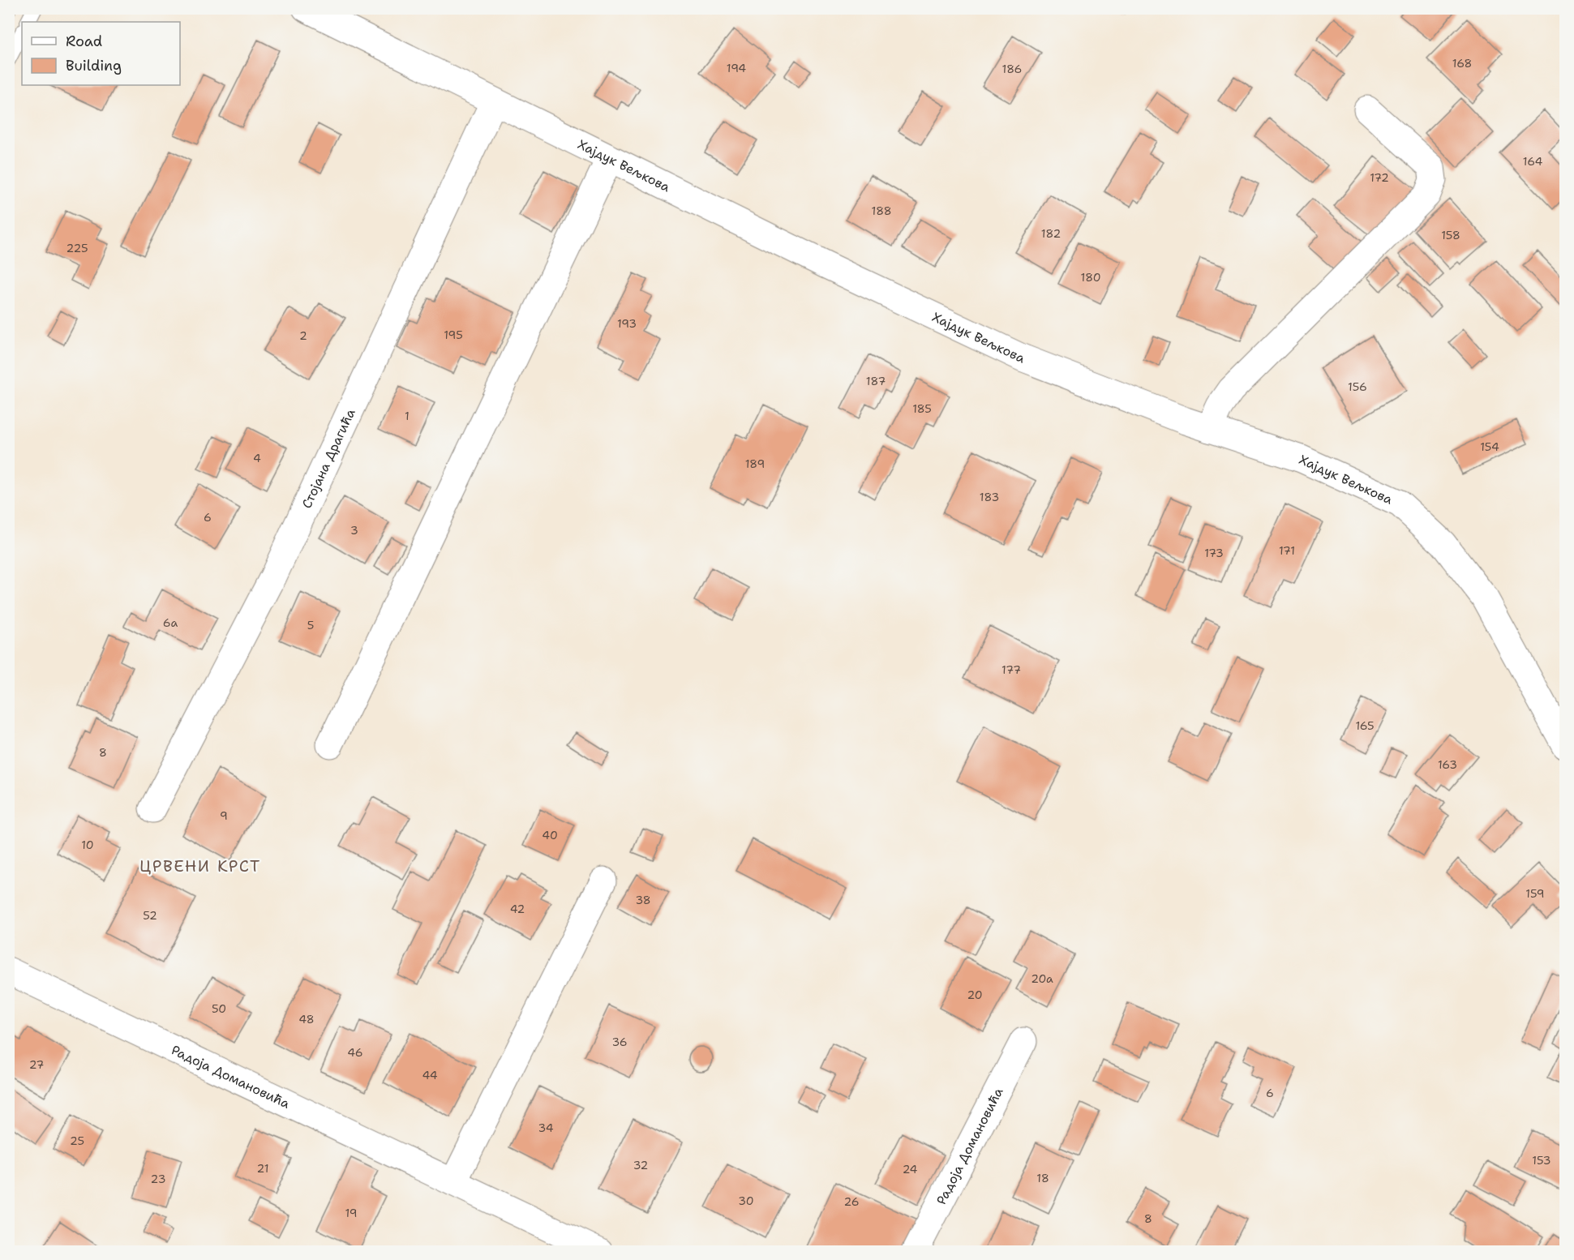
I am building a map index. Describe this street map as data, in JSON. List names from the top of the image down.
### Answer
{
  "streets": {
    "street": ["Хајдук Вељкова", "Стојана Драгића", "Радоја Домановића"]
  },
  "crossings": [
    ["Хајдук Вељкова", "Стојана Драгића"]
  ],
  "districts": ["ЦРВЕНИ КРСТ"],
  "house_numbers": [
    "168",
    "194",
    "186",
    "164",
    "172",
    "188",
    "182",
    "158",
    "225",
    "180",
    "193",
    "195",
    "2",
    "187",
    "156",
    "185",
    "1",
    "154",
    "4",
    "189",
    "183",
    "6",
    "3",
    "171",
    "173",
    "6a",
    "5",
    "177",
    "165",
    "8",
    "163",
    "9",
    "40",
    "10",
    "159",
    "38",
    "42",
    "52",
    "20a",
    "20",
    "50",
    "48",
    "36",
    "46",
    "27",
    "44",
    "6",
    "34",
    "25",
    "153",
    "32",
    "21",
    "24",
    "18",
    "23",
    "30",
    "26",
    "19",
    "8"
  ],
  "legend": ["Road", "Building"]
}
